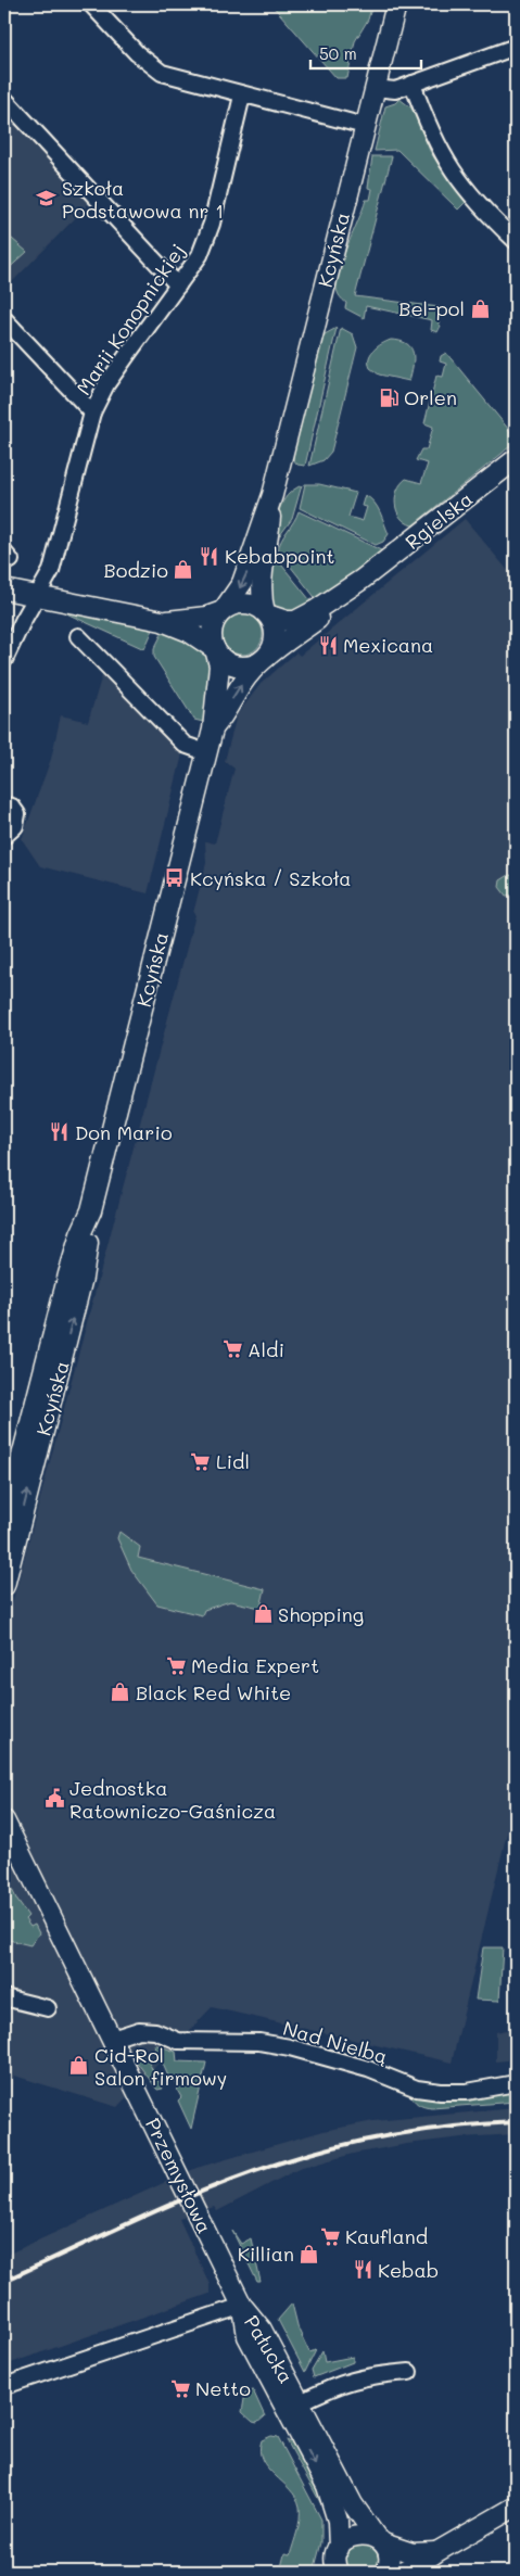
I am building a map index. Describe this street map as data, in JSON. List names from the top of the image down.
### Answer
{
  "streets": {
    "street": [
      "Kcyńska",
      "Marii Konopnickiej",
      "Rgielska",
      "Nad Nielbą",
      "Przemysłowa",
      "Pałucka"
    ]
  },
  "crossings": [
    ["Kcyńska", "Rgielska"],
    ["Nad Nielbą", "Przemysłowa"],
    ["Przemysłowa", "Pałucka"]
  ],
  "places": {
    "school or university": ["Szkoła Podstawowa nr 1"],
    "shop": [
      "Bel-pol",
      "Bodzio",
      "Shopping",
      "Black Red White",
      "Cid-Rol Salon firmowy",
      "Killian"
    ],
    "fuel station": ["Orlen"],
    "restaurant": [
      "Kebabpoint",
      "Mexicana",
      "Don Mario",
      "Kebab"
    ],
    "bus stop": ["Kcyńska / Szkoła"],
    "supermarket": [
      "Aldi",
      "Lidl",
      "Media Expert",
      "Kaufland",
      "Netto"
    ],
    "public building": ["Jednostka Ratowniczo-Gaśnicza"]
  },
  "scale_bar": "50 m"
}
